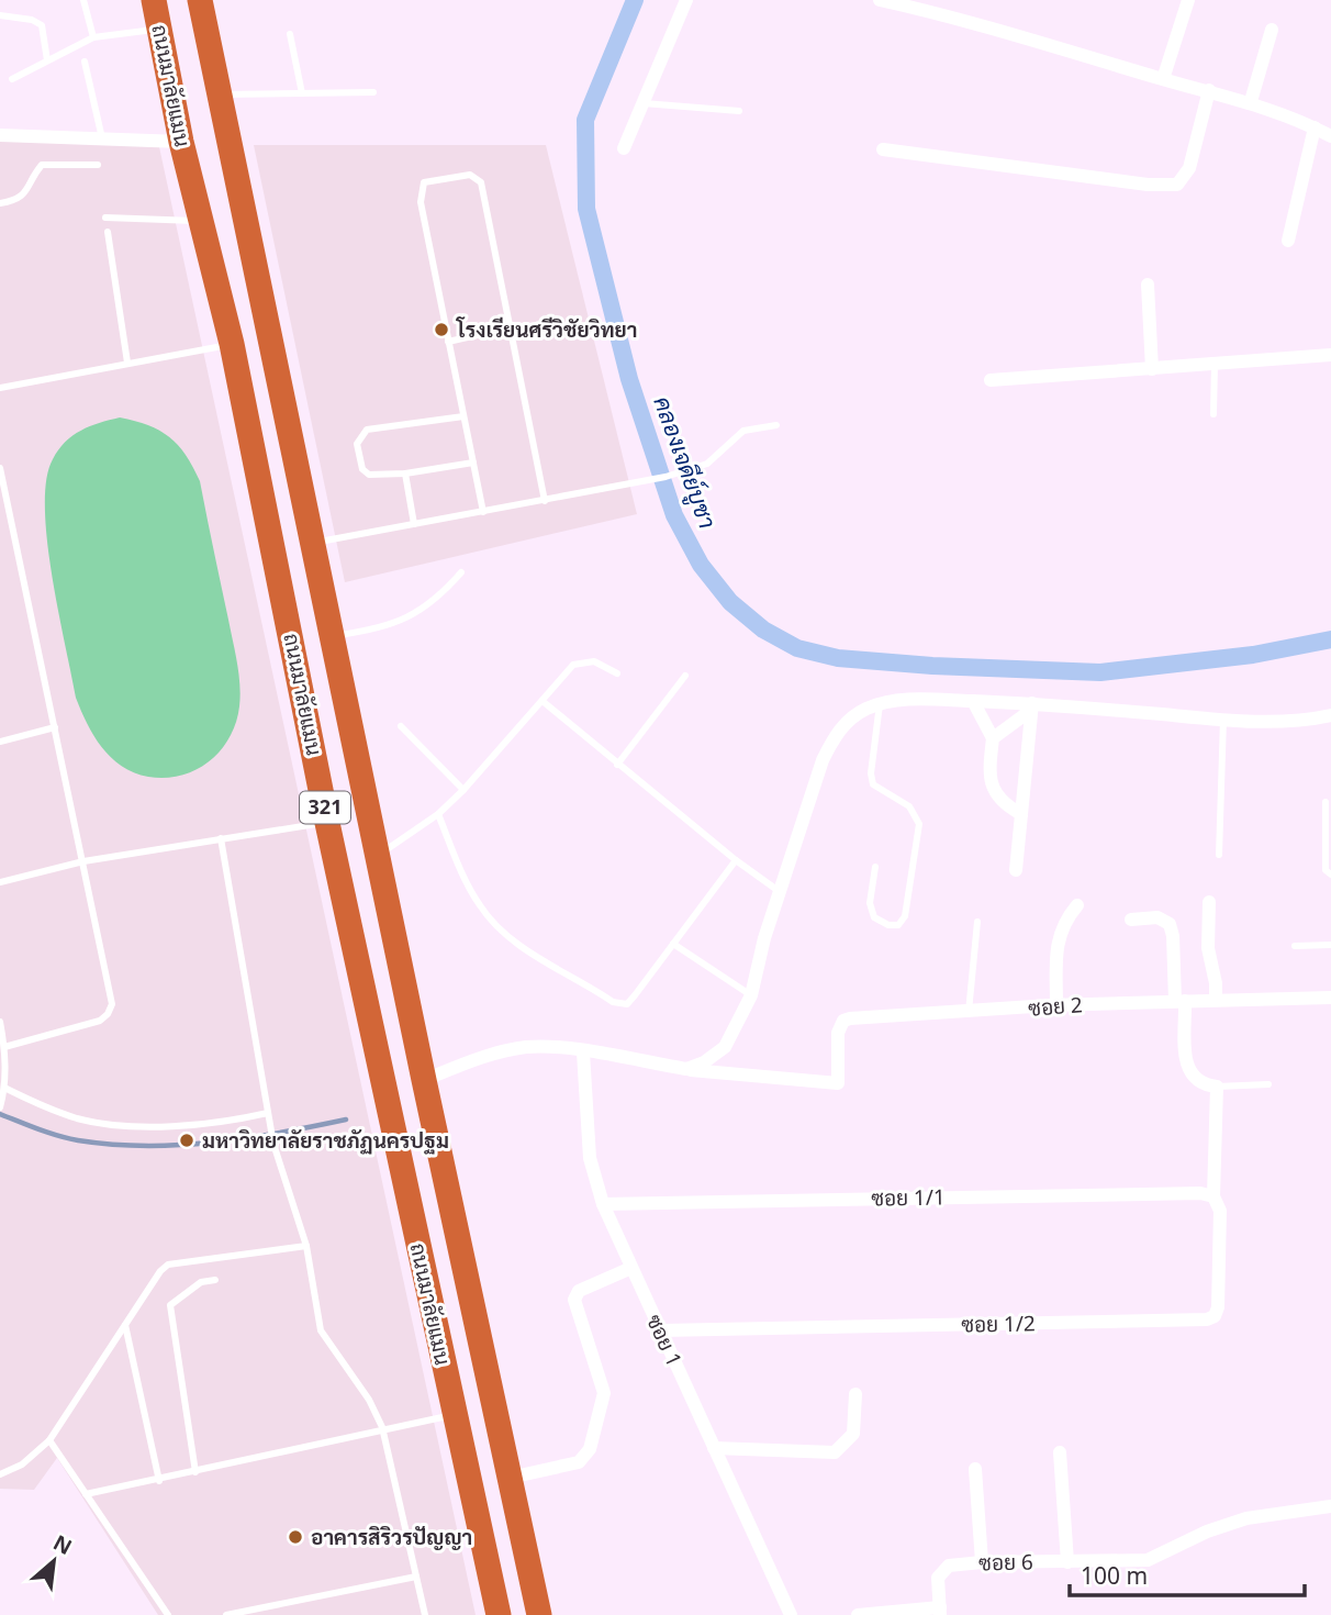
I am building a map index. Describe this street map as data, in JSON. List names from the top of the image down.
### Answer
{
  "streets": {
    "highway": ["ถนนมาลัยแมน", "321"],
    "street": [
      "ซอย 2",
      "ซอย 1/1",
      "ซอย 1/2",
      "ซอย 1",
      "ซอย 6"
    ]
  },
  "crossings": [
    ["ซอย 1/1", "ซอย 1/2"],
    ["ซอย 1/1", "ซอย 1"],
    ["ซอย 1/2", "ซอย 1"]
  ],
  "water": ["คลองเจดีย์บูชา"],
  "places": ["โรงเรียนศรีวิชัยวิทยา", "มหาวิทยาลัยราชภัฏนครปฐม", "อาคารสิริวรปัญญา"],
  "scale_bar": "100 m",
  "north": "top right"
}
